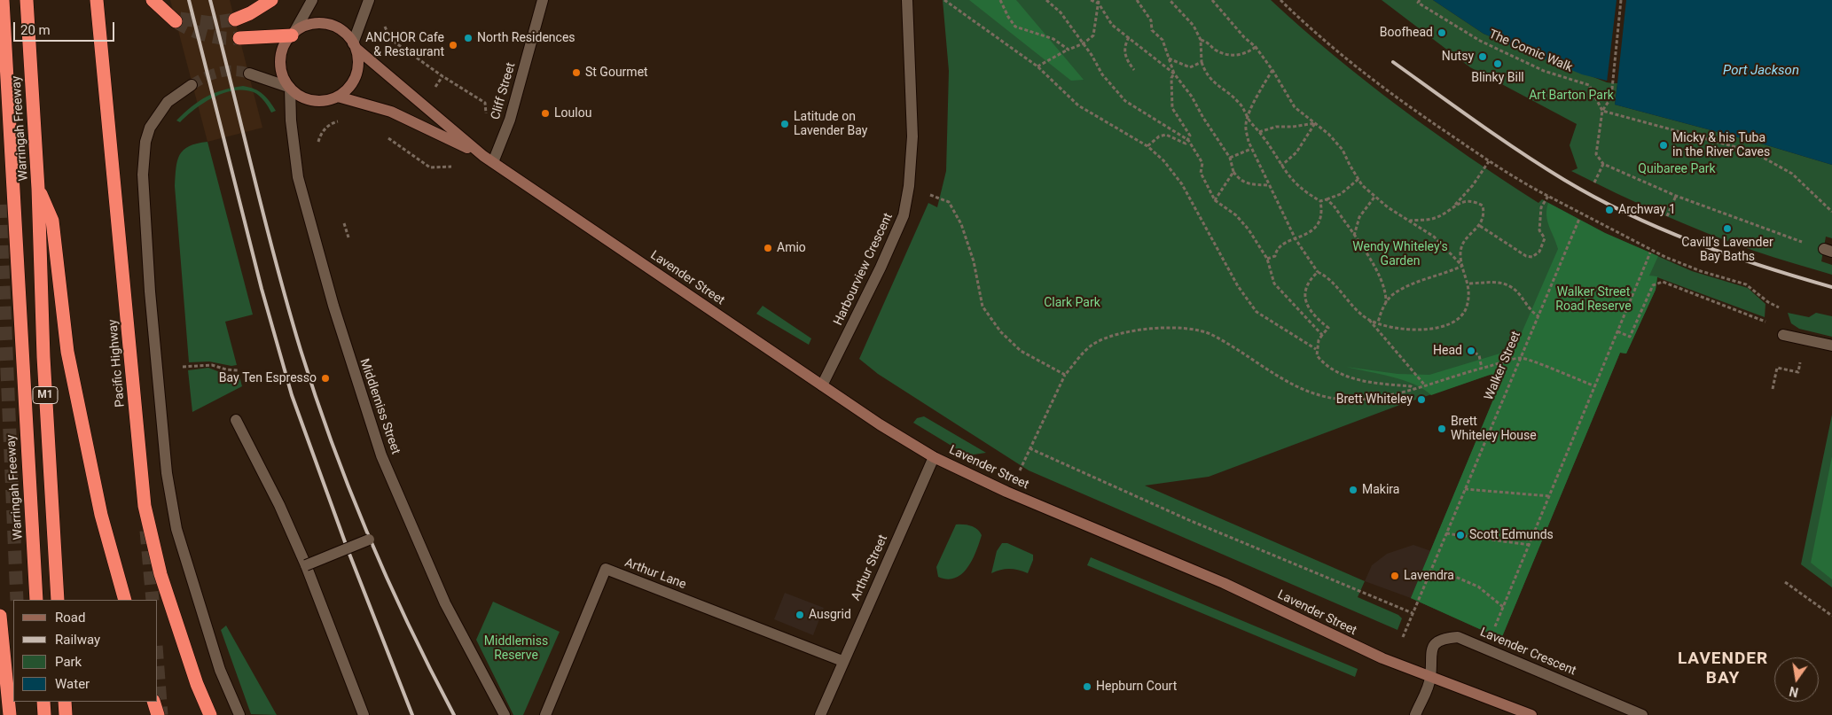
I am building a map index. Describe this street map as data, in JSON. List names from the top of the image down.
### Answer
{
  "streets": {
    "highway": ["Warringah Freeway", "Pacific Highway", "M1"],
    "street": [
      "Cliff Street",
      "Harbourview Crescent",
      "Lavender Street",
      "Middlemiss Street",
      "Arthur Street",
      "Arthur Lane",
      "Lavender Crescent"
    ],
    "path": ["The Comic Walk", "Walker Street"]
  },
  "crossings": [
    ["Cliff Street", "Lavender Street"],
    ["Warringah Freeway", "M1"],
    ["Harbourview Crescent", "Lavender Street"],
    ["Lavender Street", "Middlemiss Street"],
    ["Lavender Street", "Arthur Street"],
    ["Lavender Street", "Lavender Crescent"],
    ["Arthur Street", "Arthur Lane"]
  ],
  "districts": ["LAVENDER BAY"],
  "water": ["Port Jackson"],
  "parks": [
    "Art Barton Park",
    "Quibaree Park",
    "Wendy Whiteley's Garden",
    "Walker Street Road Reserve",
    "Clark Park",
    "Middlemiss Reserve"
  ],
  "places": [
    "Boofhead",
    "North Residences",
    "ANCHOR Cafe & Restaurant",
    "Nutsy",
    "Blinky Bill",
    "St Gourmet",
    "Loulou",
    "Latitude on Lavender Bay",
    "Micky & his Tuba in the River Caves",
    "Archway 1",
    "Cavill’s Lavender Bay Baths",
    "Amio",
    "Head",
    "Bay Ten Espresso",
    "Brett Whiteley",
    "Brett Whiteley House",
    "Makira",
    "Scott Edmunds",
    "Lavendra",
    "Ausgrid",
    "Hepburn Court"
  ],
  "legend": [
    "Road",
    "Railway",
    "Park",
    "Water"
  ],
  "scale_bar": "20 m",
  "north": "bottom"
}
